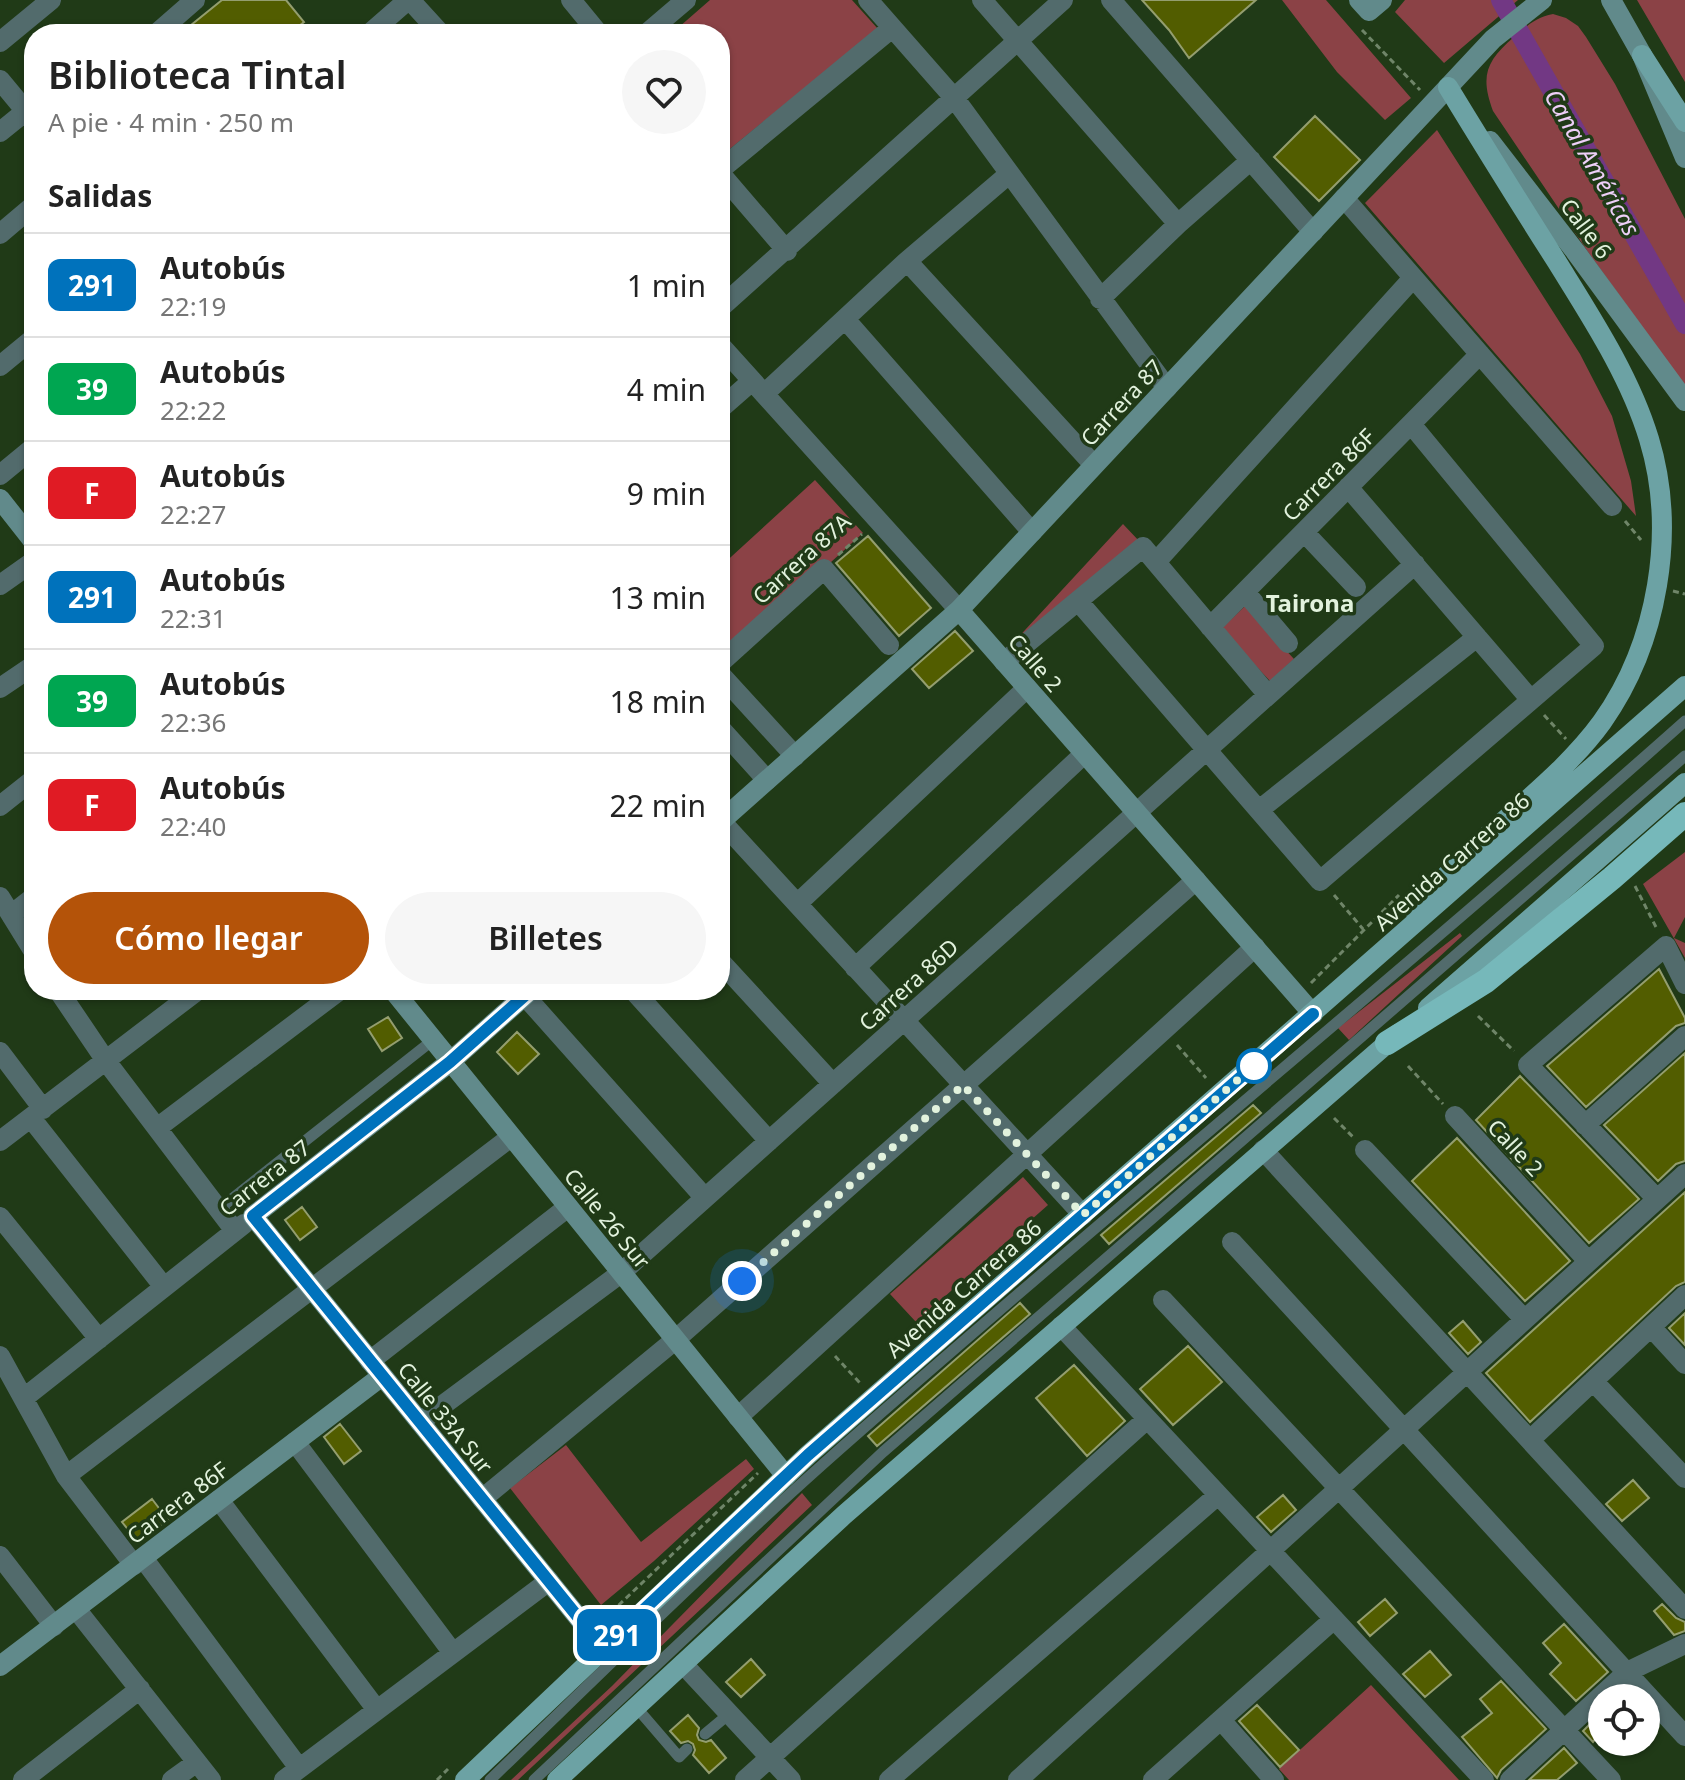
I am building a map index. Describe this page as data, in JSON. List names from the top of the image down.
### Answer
{
  "streets": {
    "main road": ["Avenida Carrera 86"],
    "street": [
      "Calle 6",
      "Carrera 87",
      "Carrera 86F",
      "Carrera 87A",
      "Calle 2",
      "Carrera 86D",
      "Calle 26 Sur",
      "Calle 33A Sur"
    ]
  },
  "crossings": [
    ["Calle 6", "Carrera 87"],
    ["Carrera 87", "Calle 2"],
    ["Carrera 87", "Calle 26 Sur"],
    ["Carrera 87", "Calle 33A Sur"],
    ["Carrera 86F", "Calle 26 Sur"],
    ["Carrera 86F", "Calle 33A Sur"],
    ["Carrera 87A", "Calle 2"],
    ["Calle 2", "Avenida Carrera 86"],
    ["Calle 2", "Carrera 86D"],
    ["Avenida Carrera 86", "Calle 26 Sur"],
    ["Avenida Carrera 86", "Calle 33A Sur"],
    ["Carrera 86D", "Calle 26 Sur"],
    ["Carrera 86D", "Calle 33A Sur"]
  ],
  "districts": ["Tairona"],
  "water": ["Canal Américas"],
  "lines": ["bus line 291"],
  "page": {
    "on_map": "291",
    "heading": [
      ["Biblioteca Tintal", "A pie · 4 min · 250 m"],
      "Salidas"
    ],
    "list": [
      {
        "mark": "291",
        "name": "Autobús",
        "note": "22:19",
        "value": "1 min"
      },
      {
        "mark": "39",
        "name": "Autobús",
        "note": "22:22",
        "value": "4 min"
      },
      {
        "mark": "F",
        "name": "Autobús",
        "note": "22:27",
        "value": "9 min"
      },
      {
        "mark": "291",
        "name": "Autobús",
        "note": "22:31",
        "value": "13 min"
      },
      {
        "mark": "39",
        "name": "Autobús",
        "note": "22:36",
        "value": "18 min"
      },
      {
        "mark": "F",
        "name": "Autobús",
        "note": "22:40",
        "value": "22 min"
      }
    ],
    "buttons": ["Cómo llegar", "Billetes"]
  }
}
